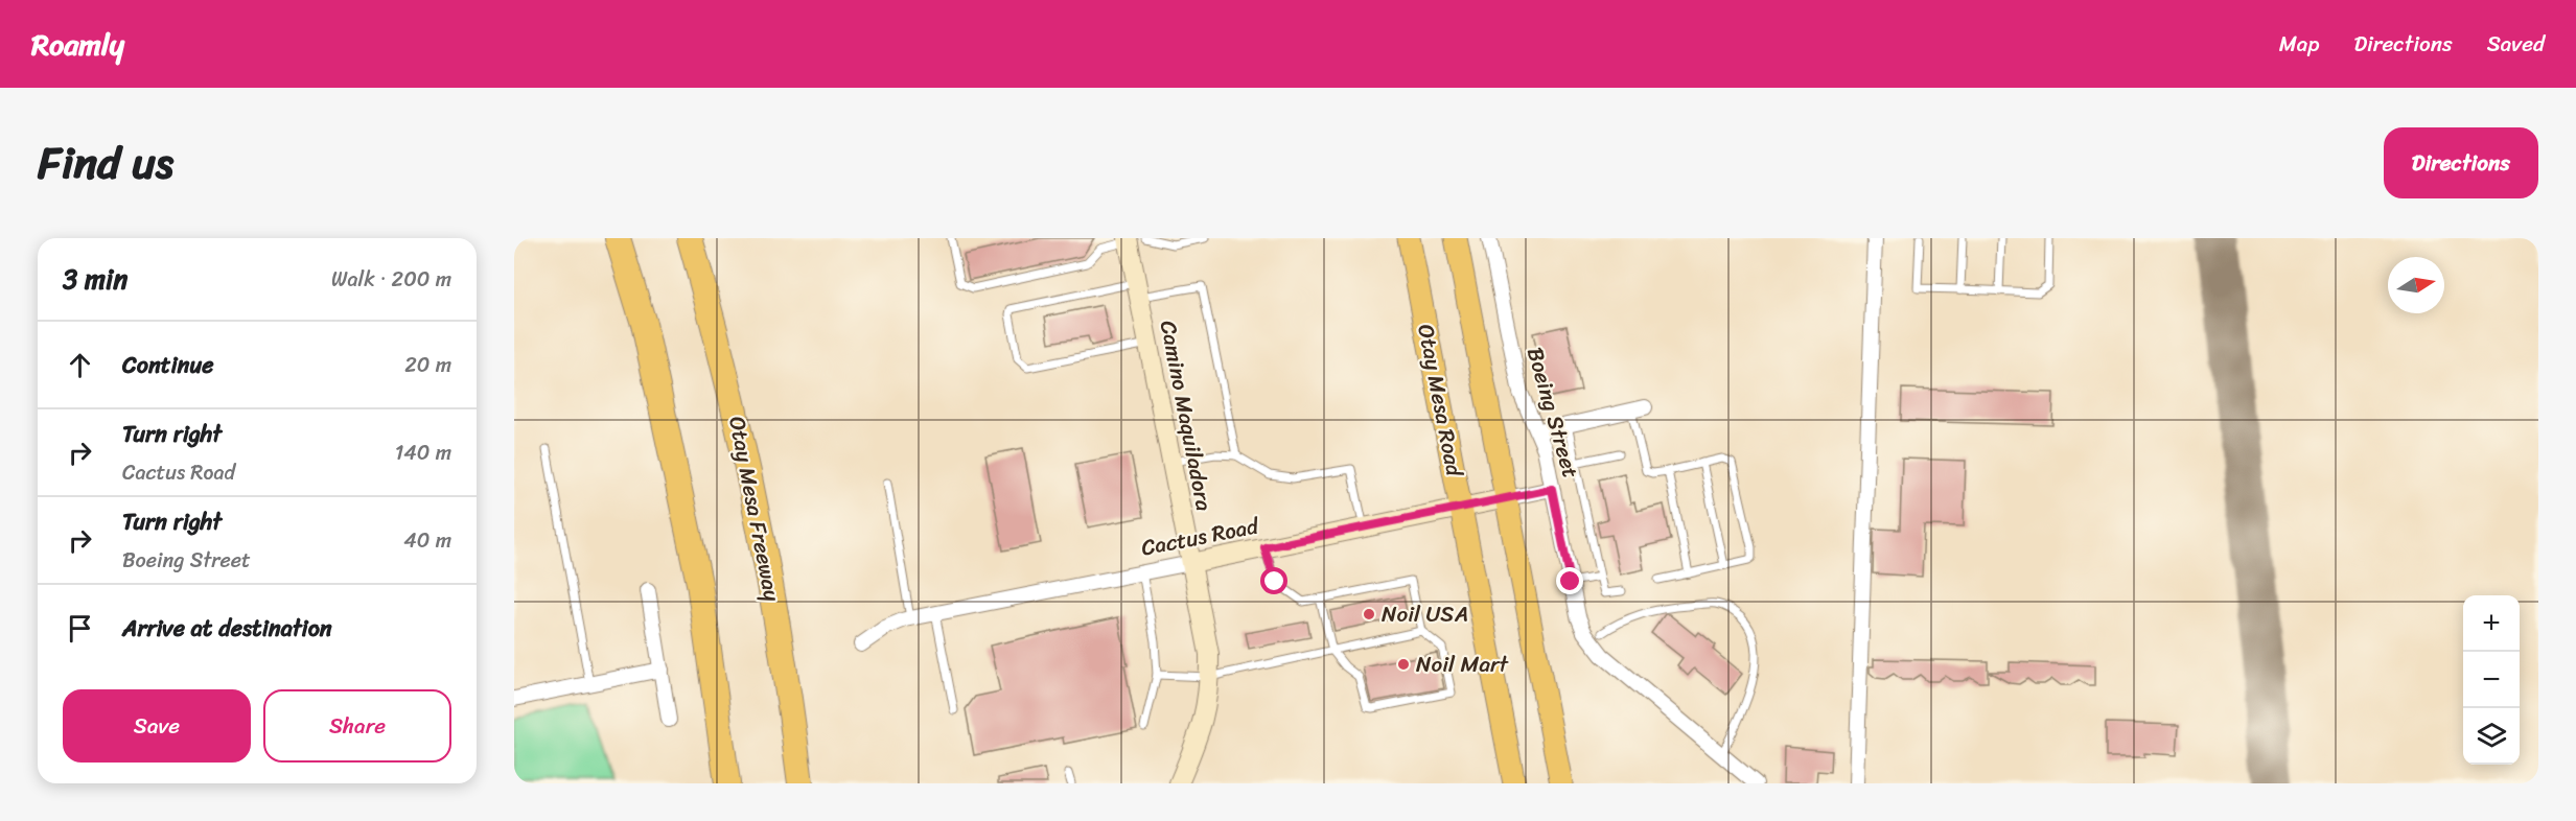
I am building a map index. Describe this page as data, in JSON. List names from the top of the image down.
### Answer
{
  "streets": {
    "highway": ["Otay Mesa Freeway"],
    "main road": ["Otay Mesa Road"],
    "street": ["Boeing Street", "Camino Maquiladora", "Cactus Road"]
  },
  "crossings": [
    ["Otay Mesa Road", "Cactus Road"],
    ["Boeing Street", "Cactus Road"],
    ["Camino Maquiladora", "Cactus Road"]
  ],
  "places": ["Noil USA", "Noil Mart"],
  "north": "right",
  "page": {
    "header": "Roamly",
    "nav": ["Map", "Directions", "Saved"],
    "title": "Find us",
    "buttons": [
      "Directions",
      ["Save", "Share"]
    ],
    "heading": ["3 min", "Walk · 200 m"],
    "list": [
      ["Continue", "20 m"],
      ["Turn right", "Cactus Road", "140 m"],
      ["Turn right", "Boeing Street", "40 m"],
      "Arrive at destination"
    ],
    "map_buttons": ["+", "−"]
  }
}
